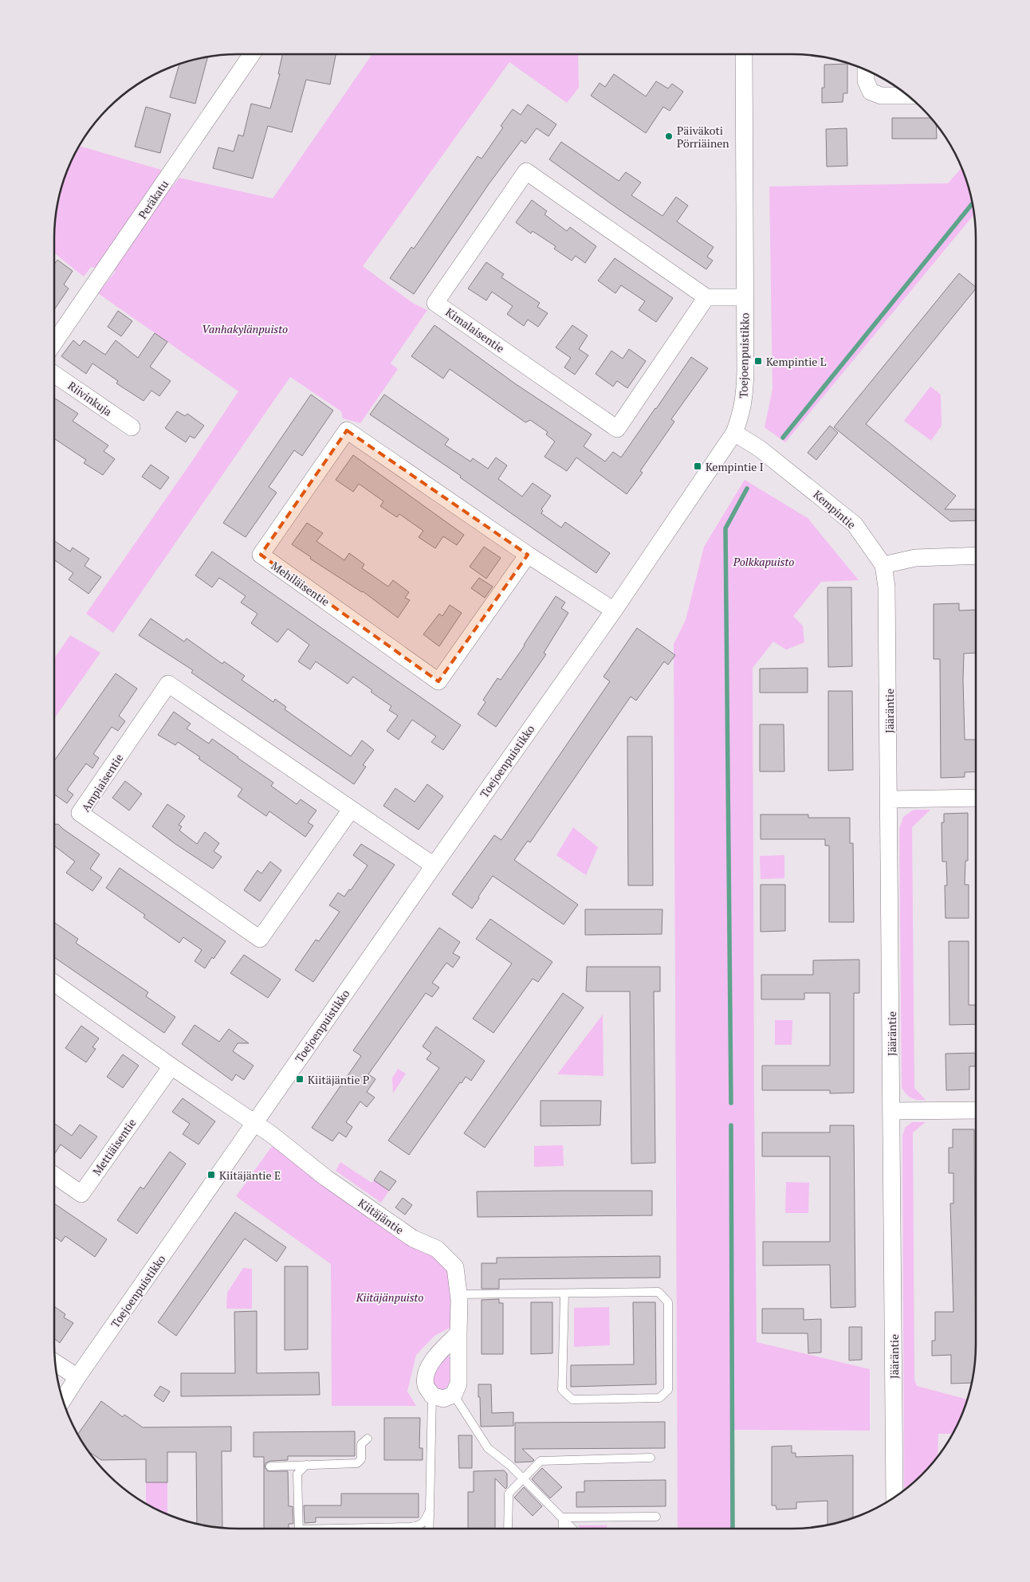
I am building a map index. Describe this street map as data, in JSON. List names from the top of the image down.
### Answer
{
  "streets": {
    "street": [
      "Peräkatu",
      "Kimalaisentie",
      "Toejoenpuistikko",
      "Riivinkuja",
      "Kempintie",
      "Mehiläisentie",
      "Jääräntie",
      "Ampiaisentie",
      "Mettiäisentie",
      "Kiitäjäntie"
    ]
  },
  "crossings": [
    ["Toejoenpuistikko", "Kempintie"],
    ["Toejoenpuistikko", "Mehiläisentie"],
    ["Toejoenpuistikko", "Ampiaisentie"],
    ["Toejoenpuistikko", "Kiitäjäntie"],
    ["Kempintie", "Jääräntie"]
  ],
  "parks": ["Vanhakylänpuisto", "Polkkapuisto", "Kiitäjänpuisto"],
  "places": {
    "other": ["Päiväkoti Pörriäinen"],
    "transit": [
      "Kempintie L",
      "Kempintie I",
      "Kiitäjäntie P",
      "Kiitäjäntie E"
    ]
  }
}
